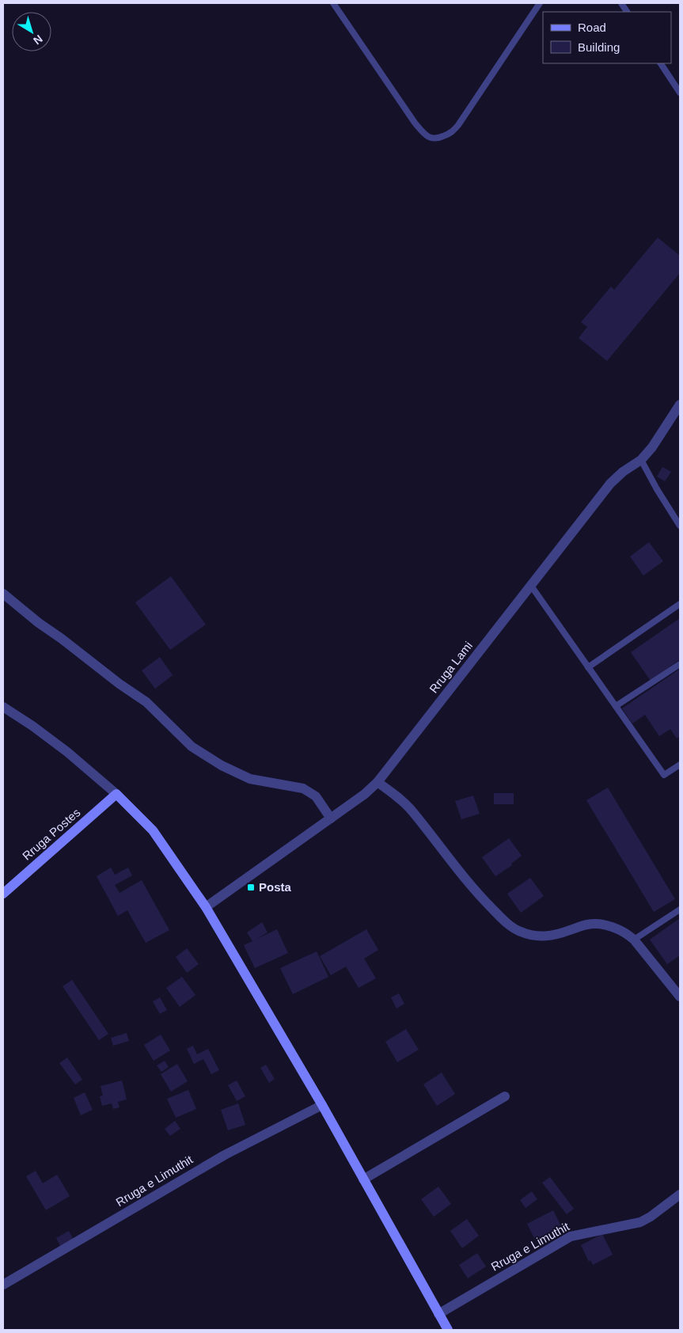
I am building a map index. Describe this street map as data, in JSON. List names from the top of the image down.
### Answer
{
  "streets": {
    "street": ["Rruga Lami", "Rruga Postes", "Rruga e Limuthit"]
  },
  "places": {
    "transit": ["Posta"]
  },
  "legend": ["Road", "Building"],
  "north": "bottom right"
}
